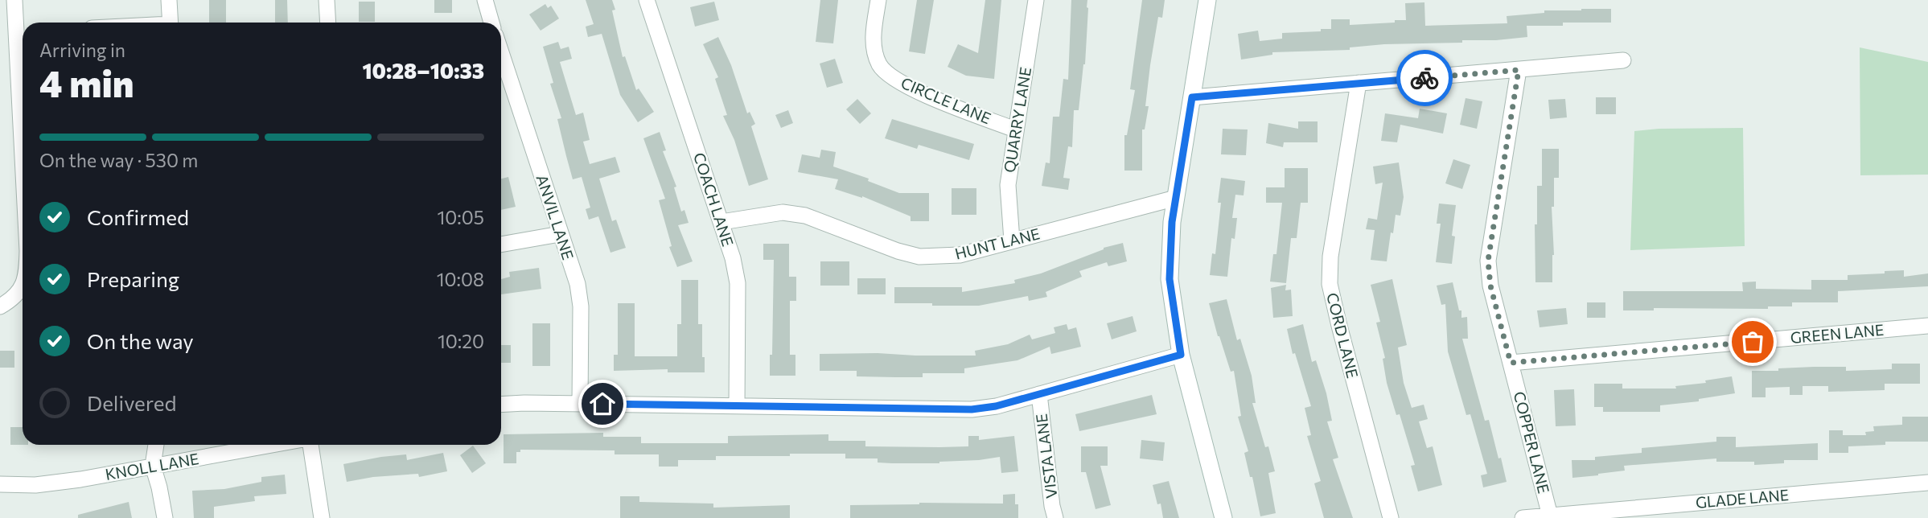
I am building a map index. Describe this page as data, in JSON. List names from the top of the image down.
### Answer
{
  "streets": {
    "street": [
      "CIRCLE LANE",
      "QUARRY LANE",
      "COACH LANE",
      "ANVIL LANE",
      "HUNT LANE",
      "GREEN LANE",
      "CORD LANE",
      "COPPER LANE",
      "VISTA LANE",
      "KNOLL LANE",
      "GLADE LANE"
    ]
  },
  "crossings": [
    ["CIRCLE LANE", "QUARRY LANE"],
    ["QUARRY LANE", "HUNT LANE"],
    ["COACH LANE", "HUNT LANE"],
    ["GREEN LANE", "COPPER LANE"],
    ["COPPER LANE", "GLADE LANE"]
  ],
  "page": {
    "heading": ["4 min", "Arriving in", "10:28–10:33"],
    "bar": "On the way · 530 m",
    "list": [
      ["Confirmed", "10:05"],
      ["Preparing", "10:08"],
      ["On the way", "10:20"],
      "Delivered"
    ]
  }
}
